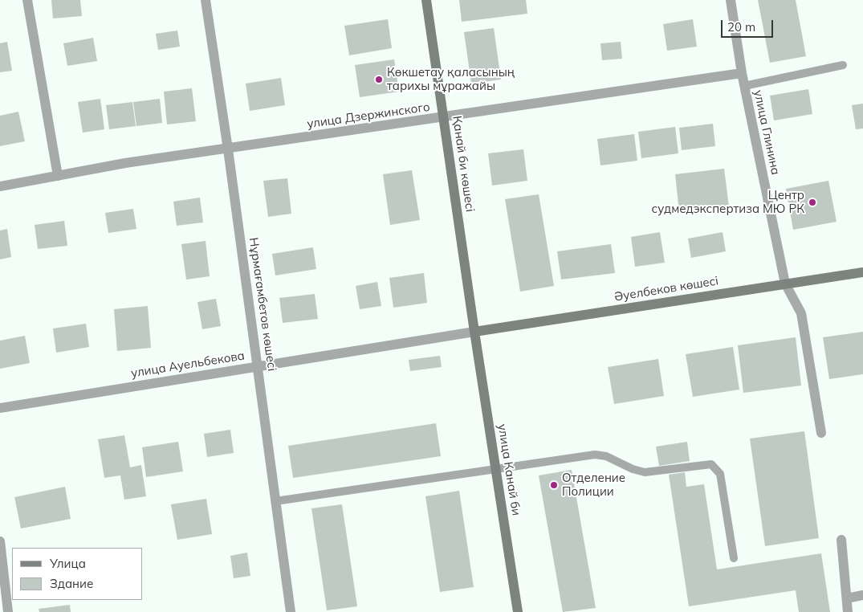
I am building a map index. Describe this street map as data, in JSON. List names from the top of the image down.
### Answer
{
  "streets": {
    "street": [
      "улица Дзержинского",
      "улица Глинина",
      "Қанай би көшесі",
      "Әуелбеков көшесі",
      "Нұрмағамбетов көшесі",
      "улица Ауельбекова",
      "улица Канай би"
    ]
  },
  "crossings": [
    ["улица Дзержинского", "улица Глинина"],
    ["улица Дзержинского", "Қанай би көшесі"],
    ["улица Дзержинского", "Нұрмағамбетов көшесі"],
    ["улица Глинина", "Әуелбеков көшесі"],
    ["Қанай би көшесі", "Әуелбеков көшесі"],
    ["Қанай би көшесі", "улица Ауельбекова"],
    ["Қанай би көшесі", "улица Канай би"],
    ["Әуелбеков көшесі", "улица Ауельбекова"],
    ["Әуелбеков көшесі", "улица Канай би"],
    ["Нұрмағамбетов көшесі", "улица Ауельбекова"],
    ["улица Ауельбекова", "улица Канай би"]
  ],
  "places": ["Көкшетау қаласының тарихы мұражайы", "Центр судмедэкспертиза МЮ РК", "Отделение Полиции"],
  "legend": ["Улица", "Здание"],
  "scale_bar": "20 m"
}
